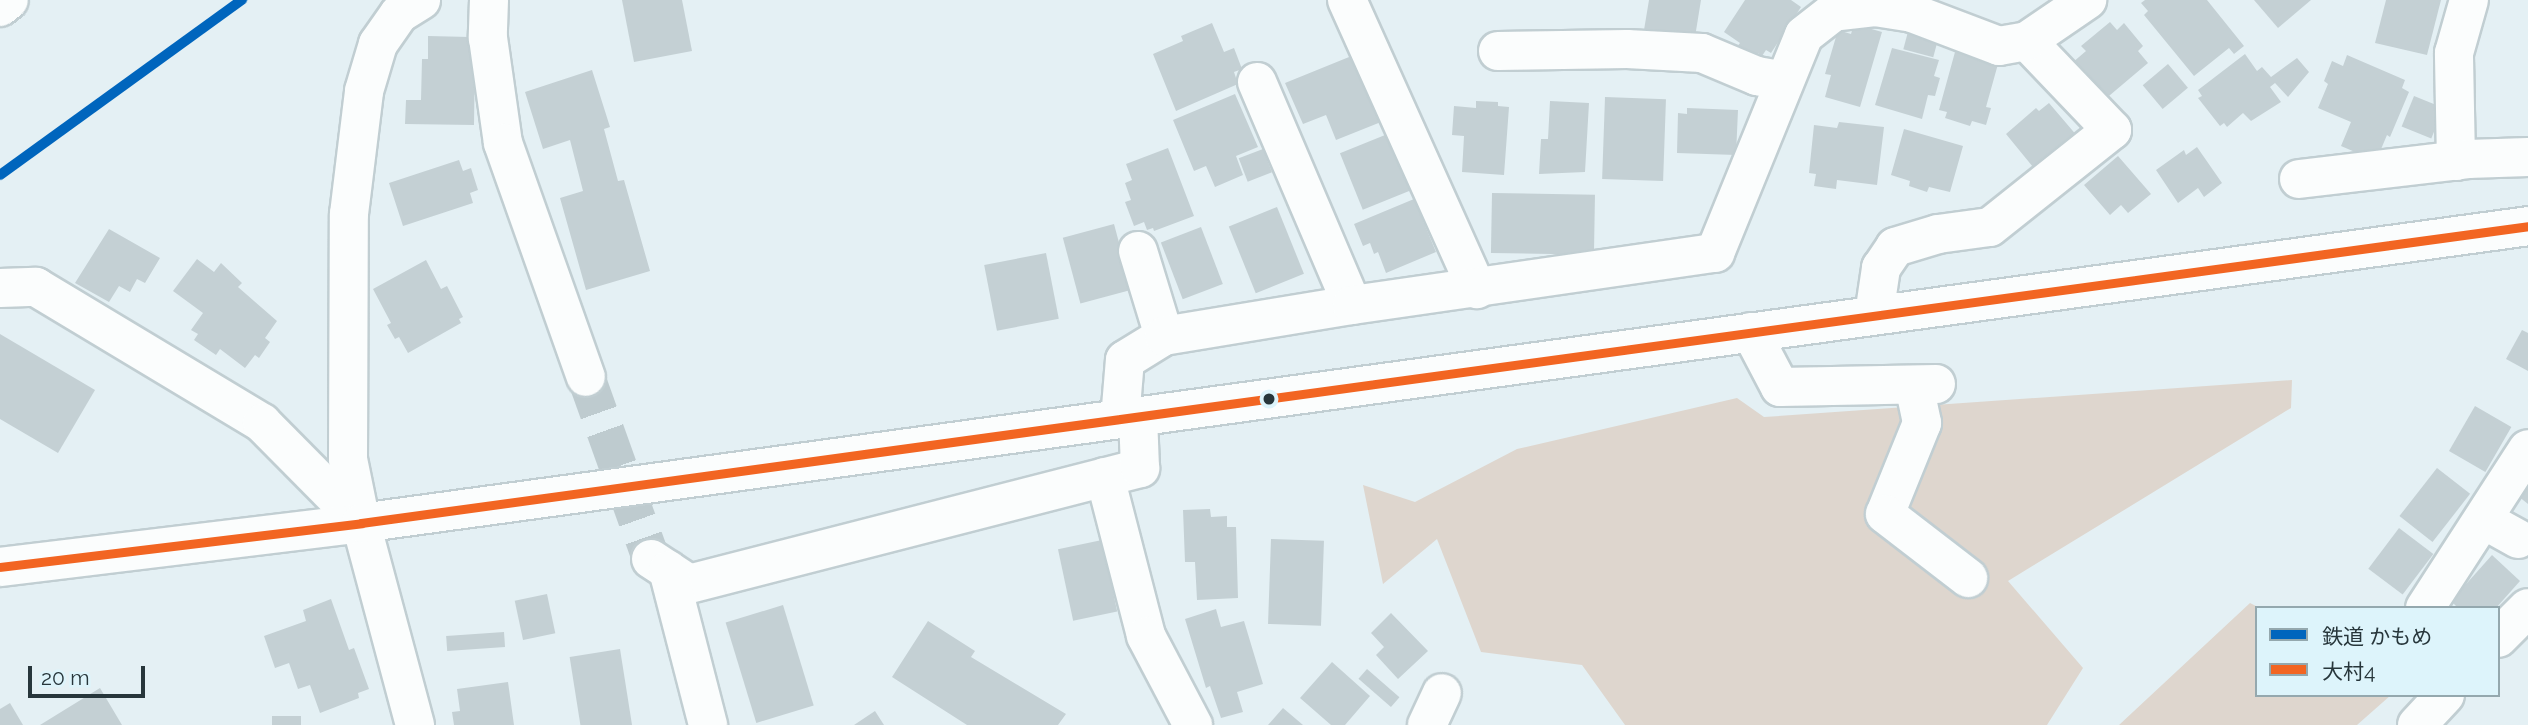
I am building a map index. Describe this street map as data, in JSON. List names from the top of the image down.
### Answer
{
  "lines": ["rail line かもめ", "transit line 大村4"],
  "legend": ["鉄道 かもめ", "大村4"],
  "scale_bar": "20 m"
}
